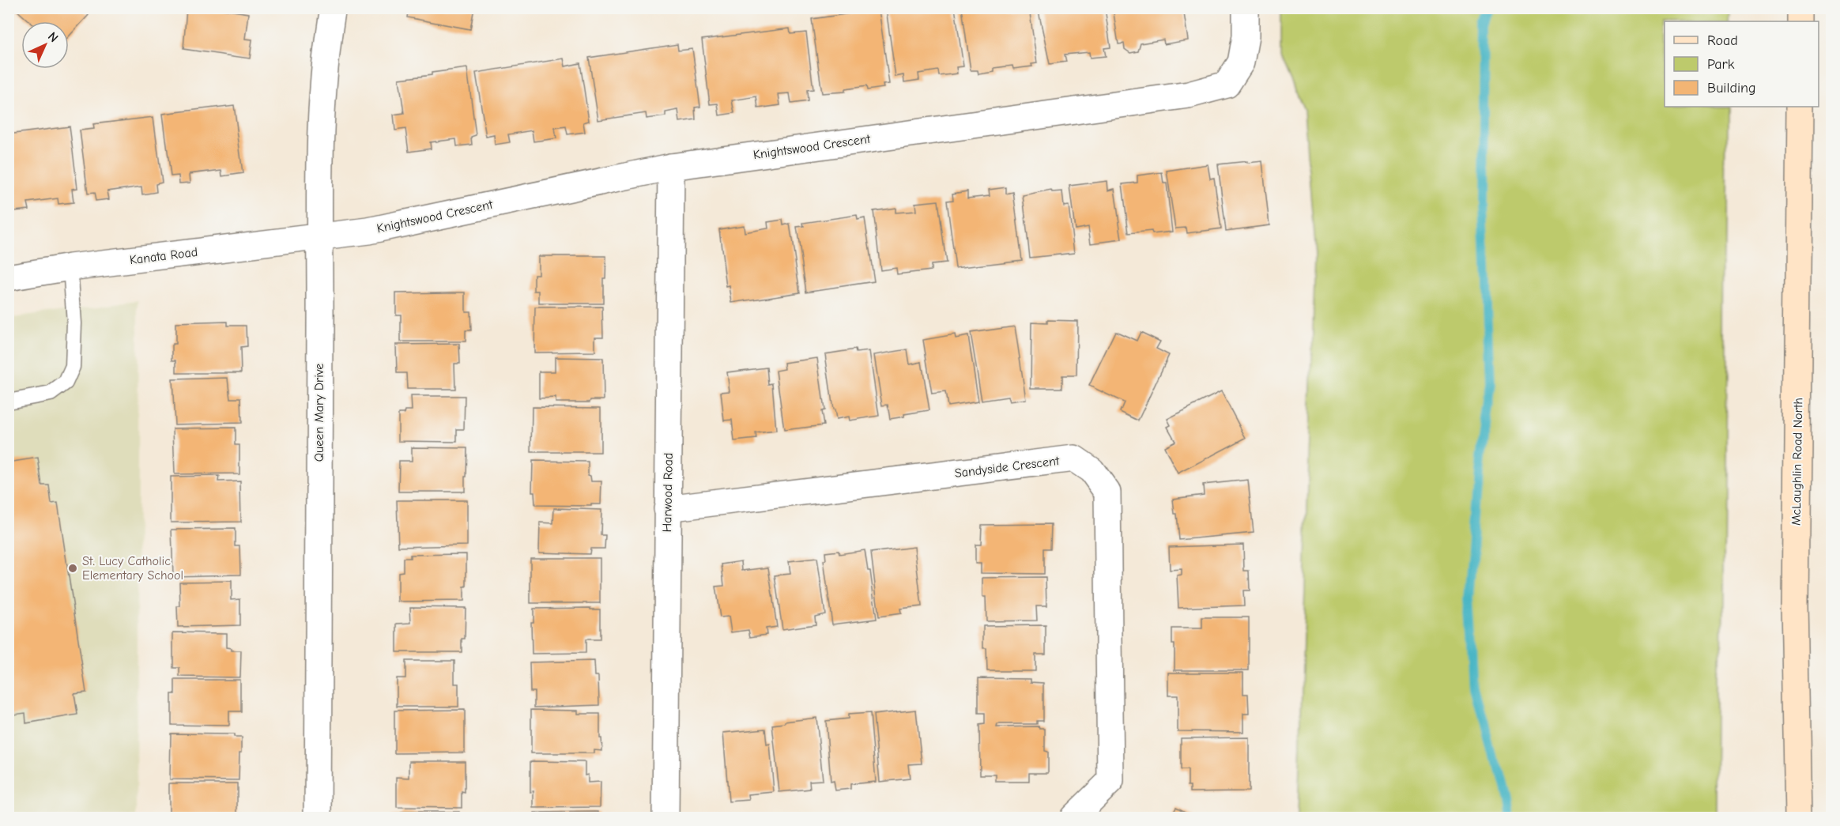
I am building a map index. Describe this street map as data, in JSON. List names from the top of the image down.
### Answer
{
  "streets": {
    "main road": ["McLaughlin Road North"],
    "street": [
      "Knightswood Crescent",
      "Kanata Road",
      "Queen Mary Drive",
      "Sandyside Crescent",
      "Harwood Road"
    ]
  },
  "crossings": [
    ["Knightswood Crescent", "Kanata Road"],
    ["Knightswood Crescent", "Queen Mary Drive"],
    ["Knightswood Crescent", "Harwood Road"],
    ["Kanata Road", "Queen Mary Drive"],
    ["Sandyside Crescent", "Harwood Road"]
  ],
  "places": ["St. Lucy Catholic Elementary School"],
  "legend": ["Road", "Park", "Building"],
  "north": "top right"
}
